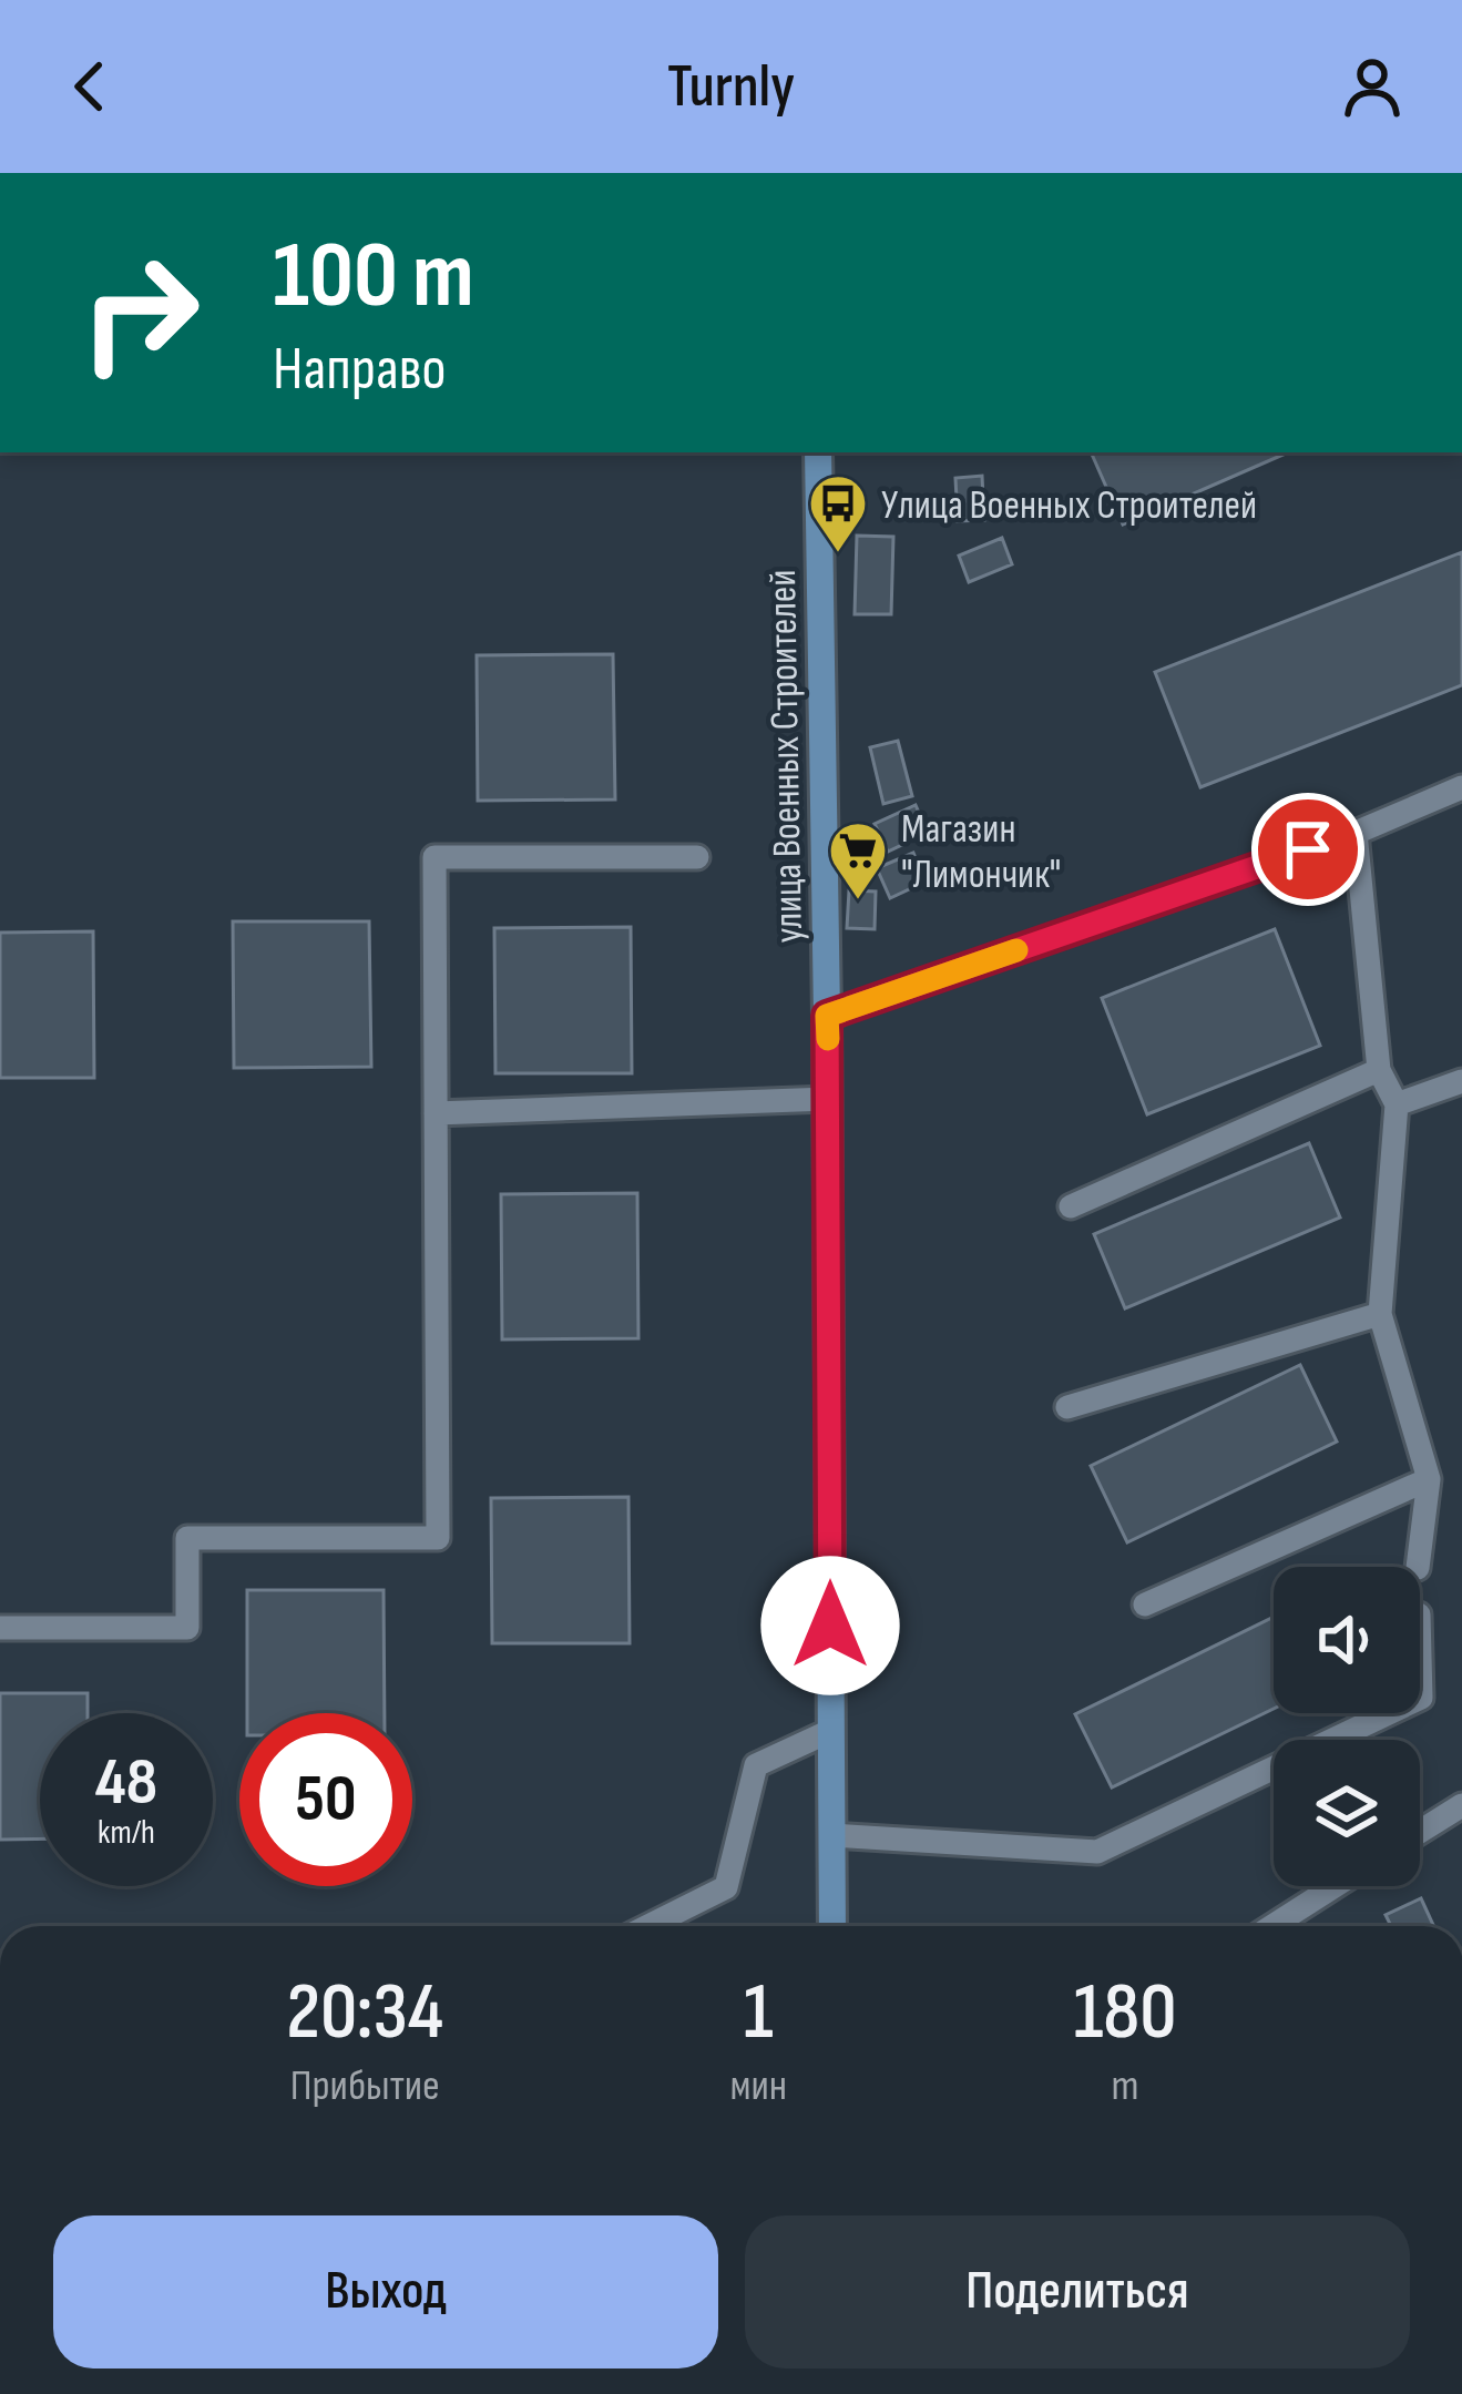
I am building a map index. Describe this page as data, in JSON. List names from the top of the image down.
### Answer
{
  "streets": {
    "main road": ["улица Военных Строителей"]
  },
  "places": {
    "bus stop": ["Улица Военных Строителей"],
    "supermarket": ["Магазин \"Лимончик\""]
  },
  "page": {
    "header": "Turnly",
    "turn": ["100 m", "Направо"],
    "speed": "48 km/h",
    "limit": "50",
    "eta": [
      "20:34",
      "Прибытие",
      "1",
      "мин",
      "180",
      "m"
    ],
    "buttons": ["Выход", "Поделиться"]
  }
}
